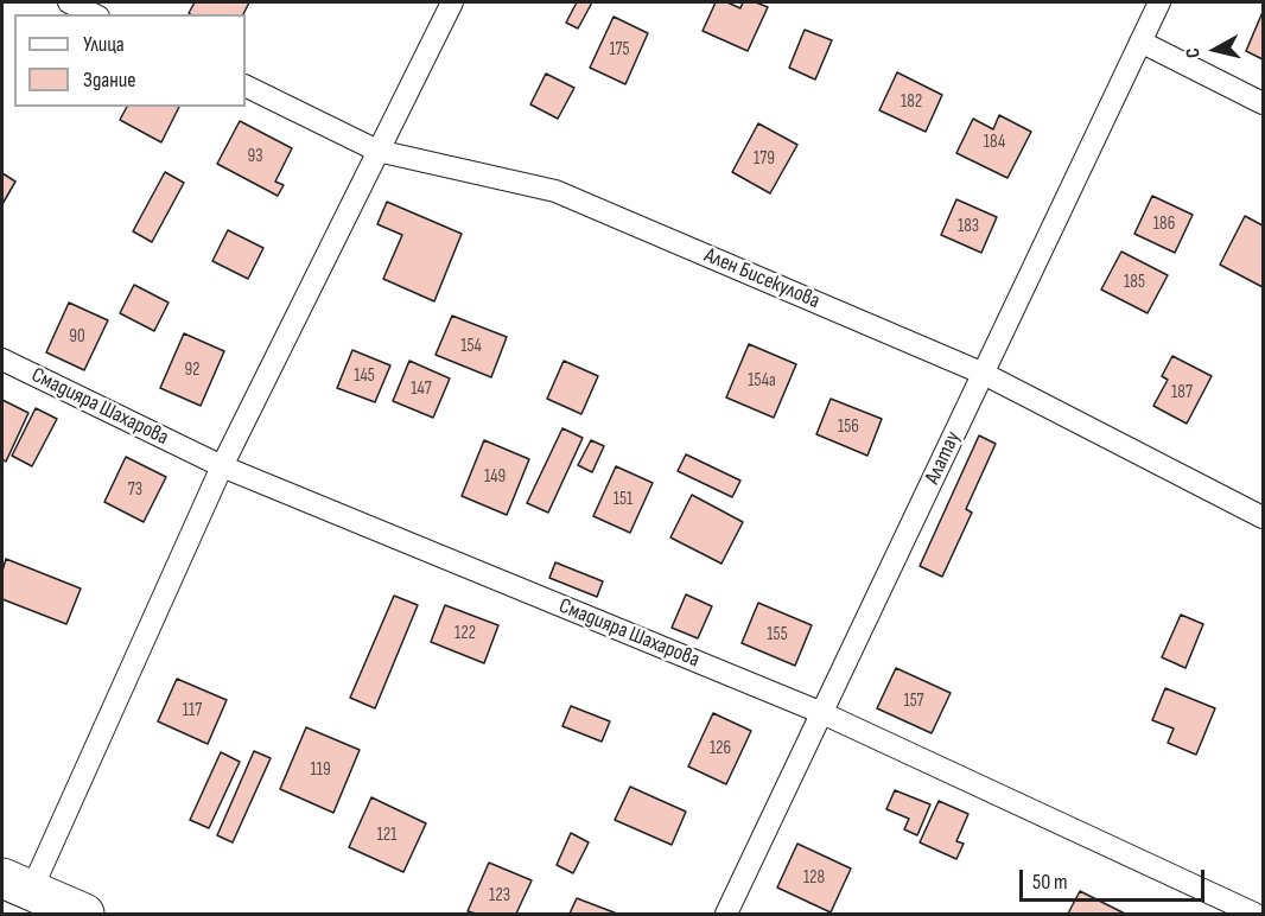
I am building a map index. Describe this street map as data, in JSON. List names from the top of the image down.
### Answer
{
  "streets": {
    "street": ["Ален Бисекулова", "Смадияра Шахарова", "Алатау"]
  },
  "crossings": [
    ["Ален Бисекулова", "Алатау"],
    ["Смадияра Шахарова", "Алатау"]
  ],
  "house_numbers": [
    "175",
    "182",
    "184",
    "93",
    "179",
    "186",
    "183",
    "185",
    "90",
    "154",
    "92",
    "145",
    "154а",
    "147",
    "187",
    "156",
    "149",
    "73",
    "151",
    "122",
    "155",
    "157",
    "117",
    "126",
    "119",
    "121",
    "128",
    "123"
  ],
  "legend": ["Улица", "Здание"],
  "scale_bar": "50 m",
  "north": "left"
}
